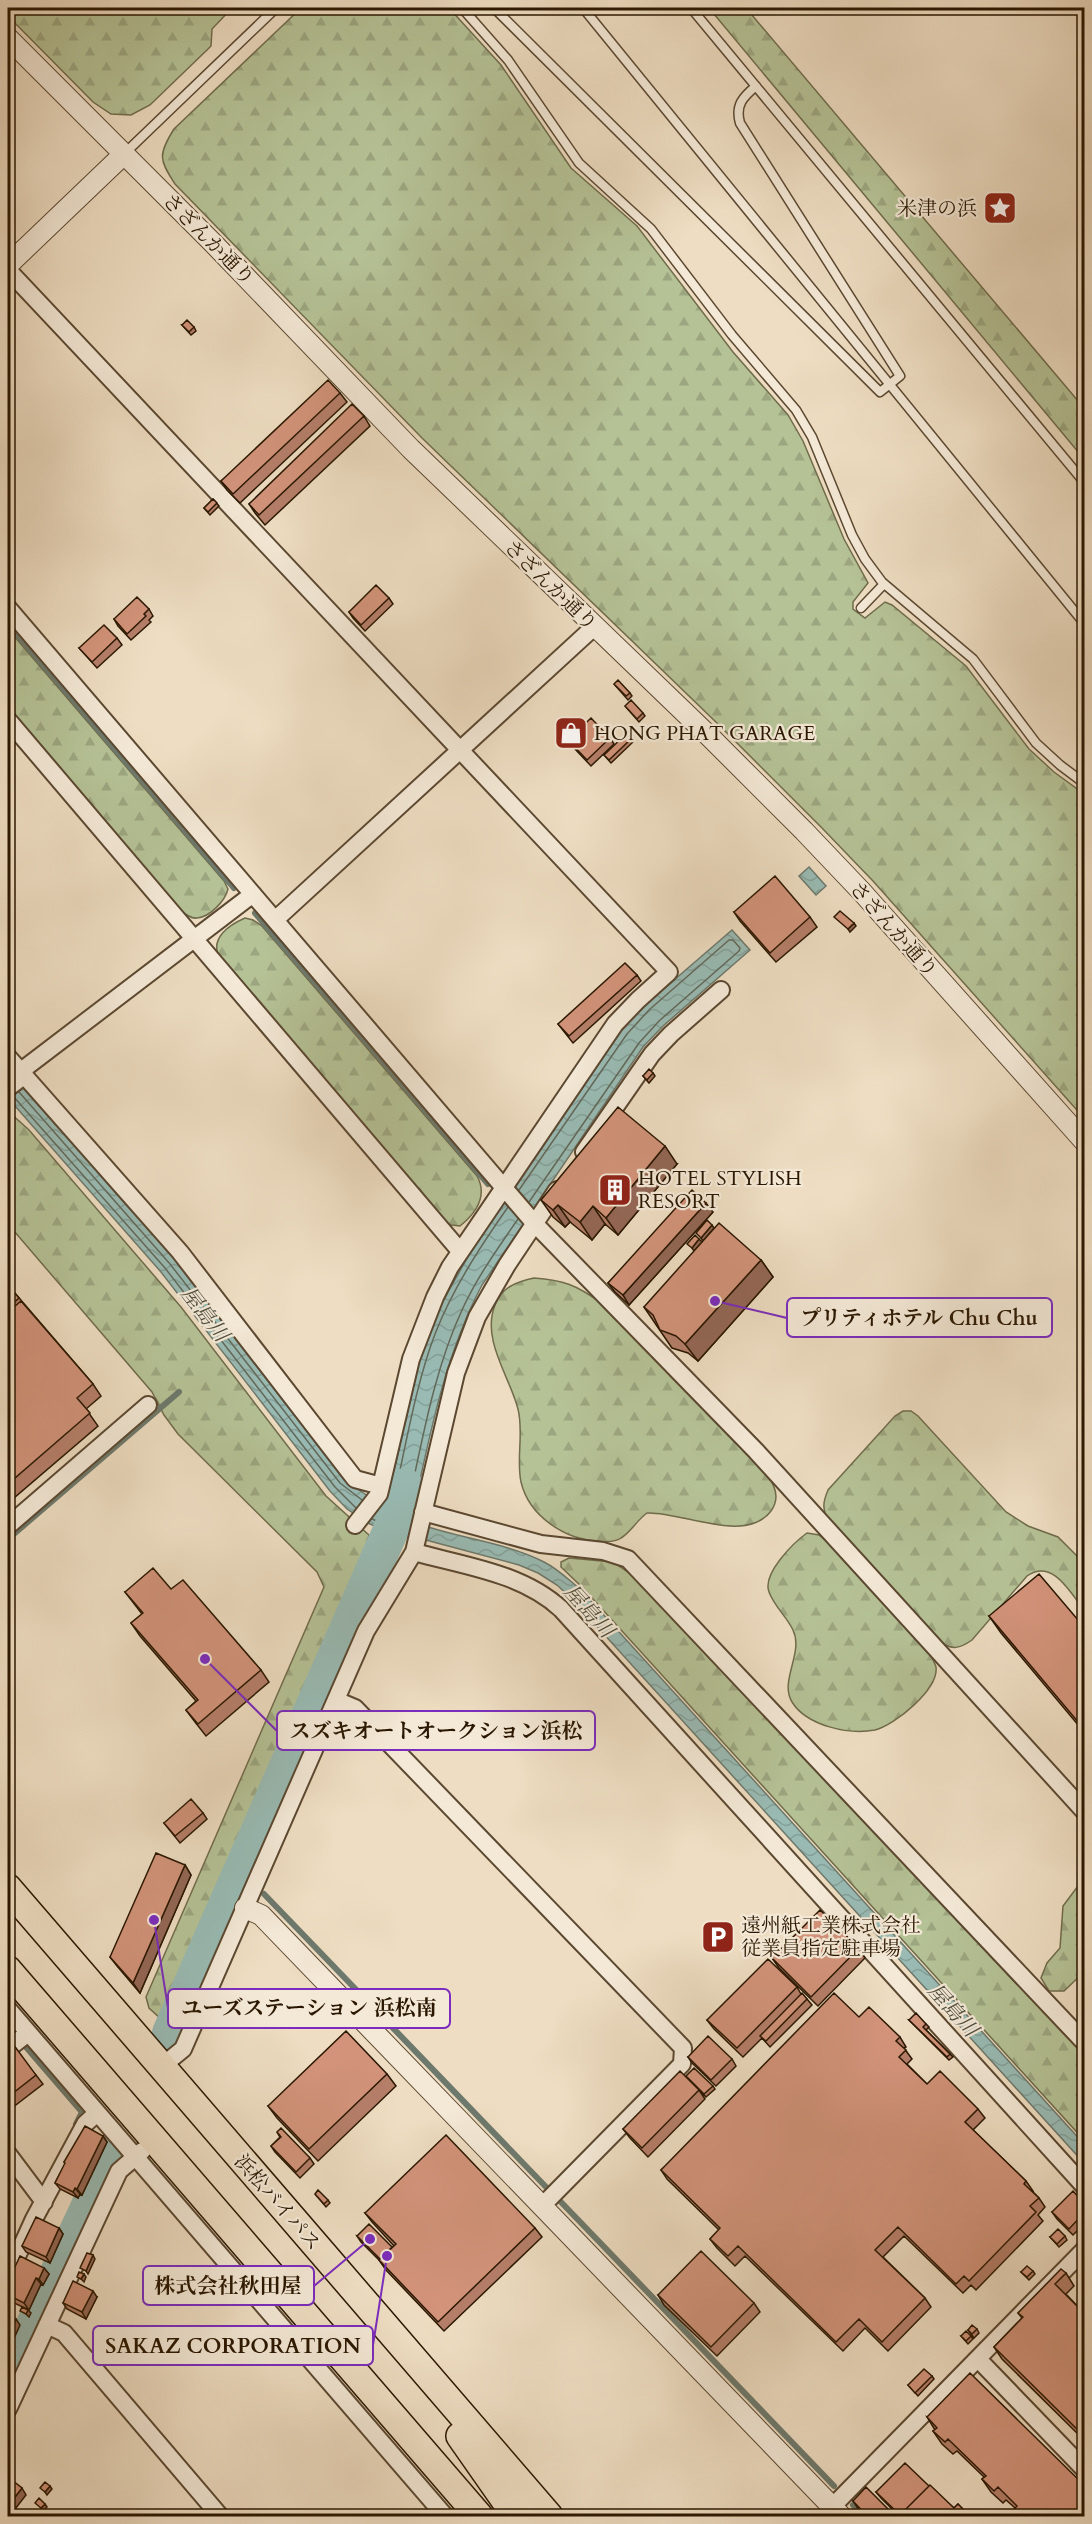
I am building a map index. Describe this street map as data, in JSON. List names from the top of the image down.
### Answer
{
  "streets": {
    "highway": ["浜松バイパス"],
    "street": ["さざんか通り"]
  },
  "water": ["屋島川"],
  "places": {
    "place": ["米津の浜"],
    "shop": ["HONG PHAT GARAGE"],
    "building": ["HOTEL STYLISH RESORT"],
    "other": [
      "プリティホテル Chu Chu",
      "スズキオートオークション浜松",
      "ユーズステーション 浜松南",
      "株式会社秋田屋",
      "SAKAZ CORPORATION"
    ],
    "parking": ["遠州紙工業株式会社 従業員指定駐車場"]
  }
}
